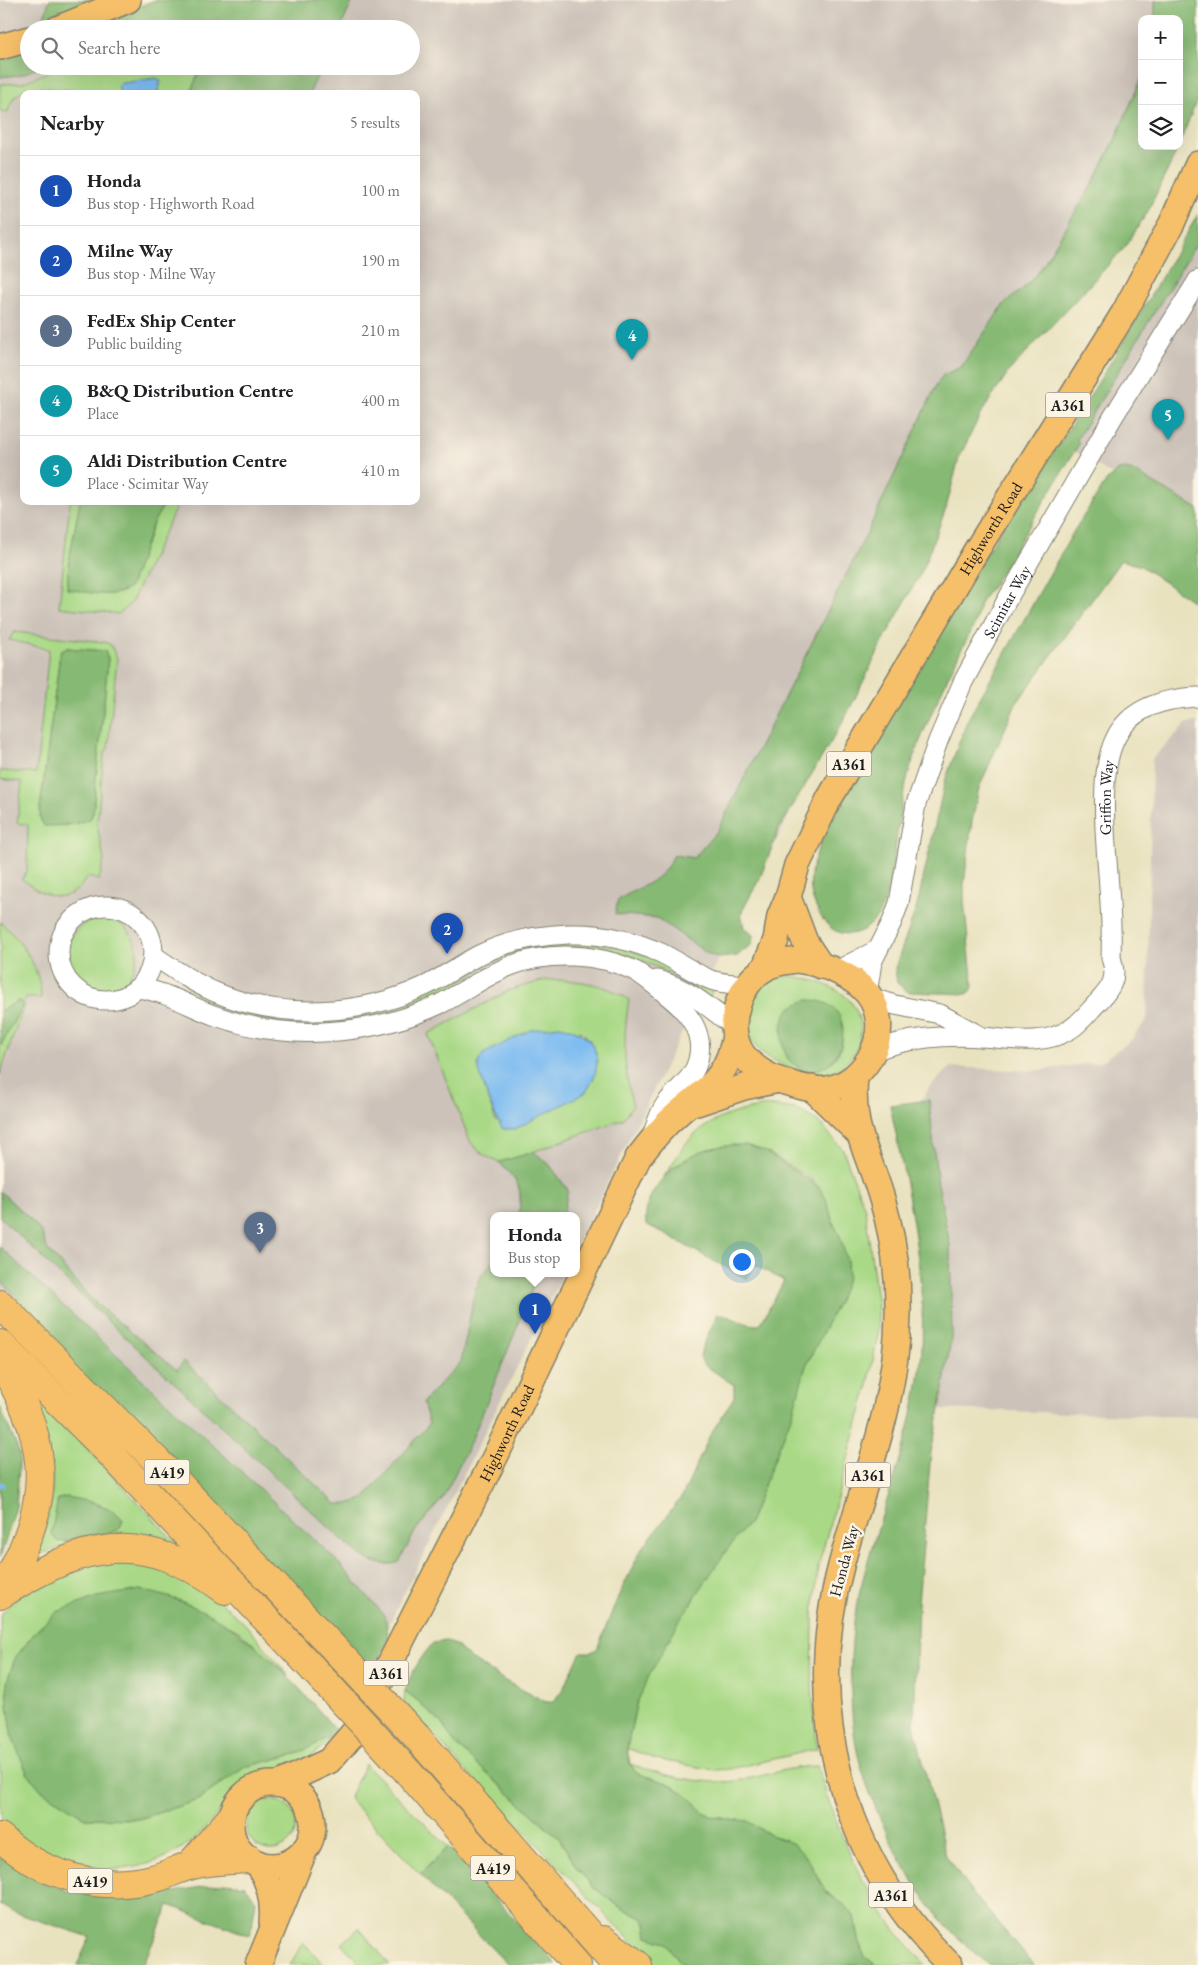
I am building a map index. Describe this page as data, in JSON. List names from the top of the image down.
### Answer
{
  "streets": {
    "highway": ["A419"],
    "main road": ["A361", "Highworth Road", "Honda Way"],
    "street": ["Scimitar Way", "Griffon Way"]
  },
  "crossings": [
    ["Highworth Road", "Scimitar Way"],
    ["Highworth Road", "Griffon Way"],
    ["Highworth Road", "A419"],
    ["Highworth Road", "Honda Way"],
    ["Scimitar Way", "Griffon Way"],
    ["Scimitar Way", "Honda Way"],
    ["Griffon Way", "Honda Way"]
  ],
  "page": {
    "map_buttons": ["+", "−"],
    "search": "Search here",
    "heading": ["Nearby", "5 results"],
    "list": [
      {
        "mark": "1",
        "name": "Honda",
        "note": "Bus stop · Highworth Road",
        "value": "100 m"
      },
      {
        "mark": "2",
        "name": "Milne Way",
        "note": "Bus stop · Milne Way",
        "value": "190 m"
      },
      {
        "mark": "3",
        "name": "FedEx Ship Center",
        "note": "Public building",
        "value": "210 m"
      },
      {
        "mark": "4",
        "name": "B&Q Distribution Centre",
        "note": "Place",
        "value": "400 m"
      },
      {
        "mark": "5",
        "name": "Aldi Distribution Centre",
        "note": "Place · Scimitar Way",
        "value": "410 m"
      }
    ],
    "pins": [
      "4",
      "5",
      "2",
      "3",
      "1"
    ],
    "popup": ["Honda", "Bus stop"]
  }
}
